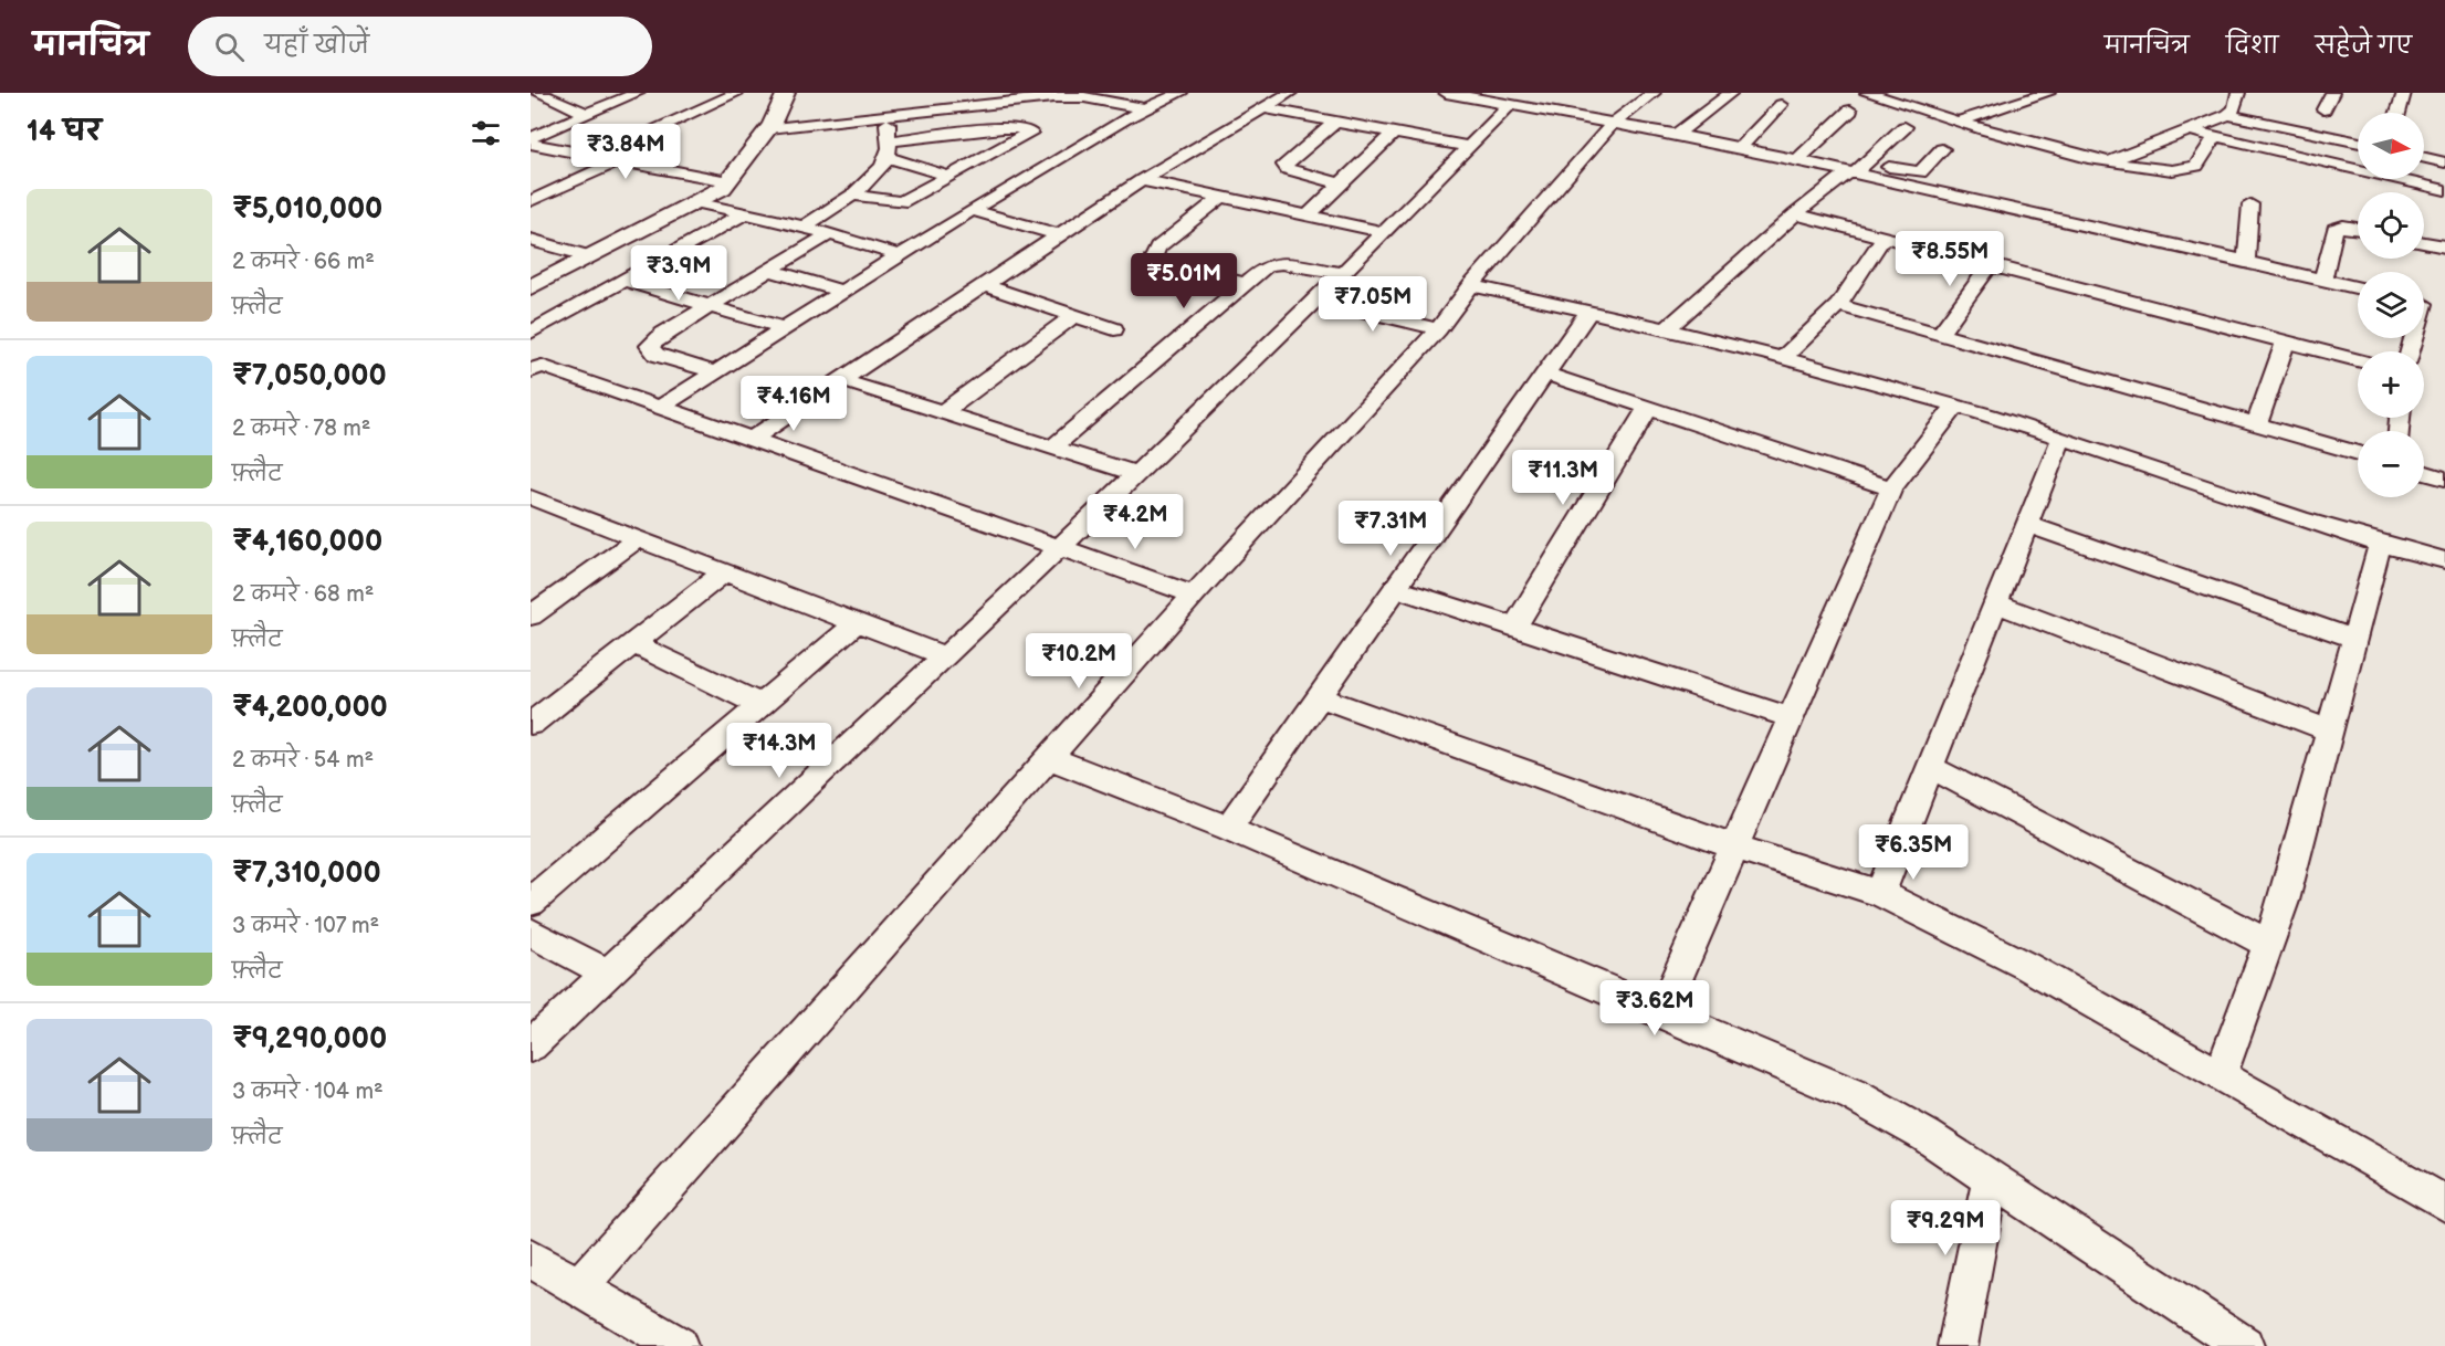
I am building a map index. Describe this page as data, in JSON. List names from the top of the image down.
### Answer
{
  "north": "right",
  "page": {
    "header": "मानचित्र",
    "search": "यहाँ खोजें",
    "nav": ["मानचित्र", "दिशा", "सहेजे गए"],
    "heading": "14 घर",
    "map_buttons": ["+", "−"],
    "price": [
      "₹3.84M",
      "₹8.55M",
      "₹3.9M",
      "₹5.01M",
      "₹7.05M",
      "₹4.16M",
      "₹11.3M",
      "₹4.2M",
      "₹7.31M",
      "₹10.2M",
      "₹14.3M",
      "₹6.35M",
      "₹3.62M",
      "₹9.29M"
    ],
    "list": [
      {
        "name": "₹5,010,000",
        "note": "2 कमरे · 66 m² · फ़्लैट"
      },
      {
        "name": "₹7,050,000",
        "note": "2 कमरे · 78 m² · फ़्लैट"
      },
      {
        "name": "₹4,160,000",
        "note": "2 कमरे · 68 m² · फ़्लैट"
      },
      {
        "name": "₹4,200,000",
        "note": "2 कमरे · 54 m² · फ़्लैट"
      },
      {
        "name": "₹7,310,000",
        "note": "3 कमरे · 107 m² · फ़्लैट"
      },
      {
        "name": "₹9,290,000",
        "note": "3 कमरे · 104 m² · फ़्लैट"
      }
    ]
  }
}
